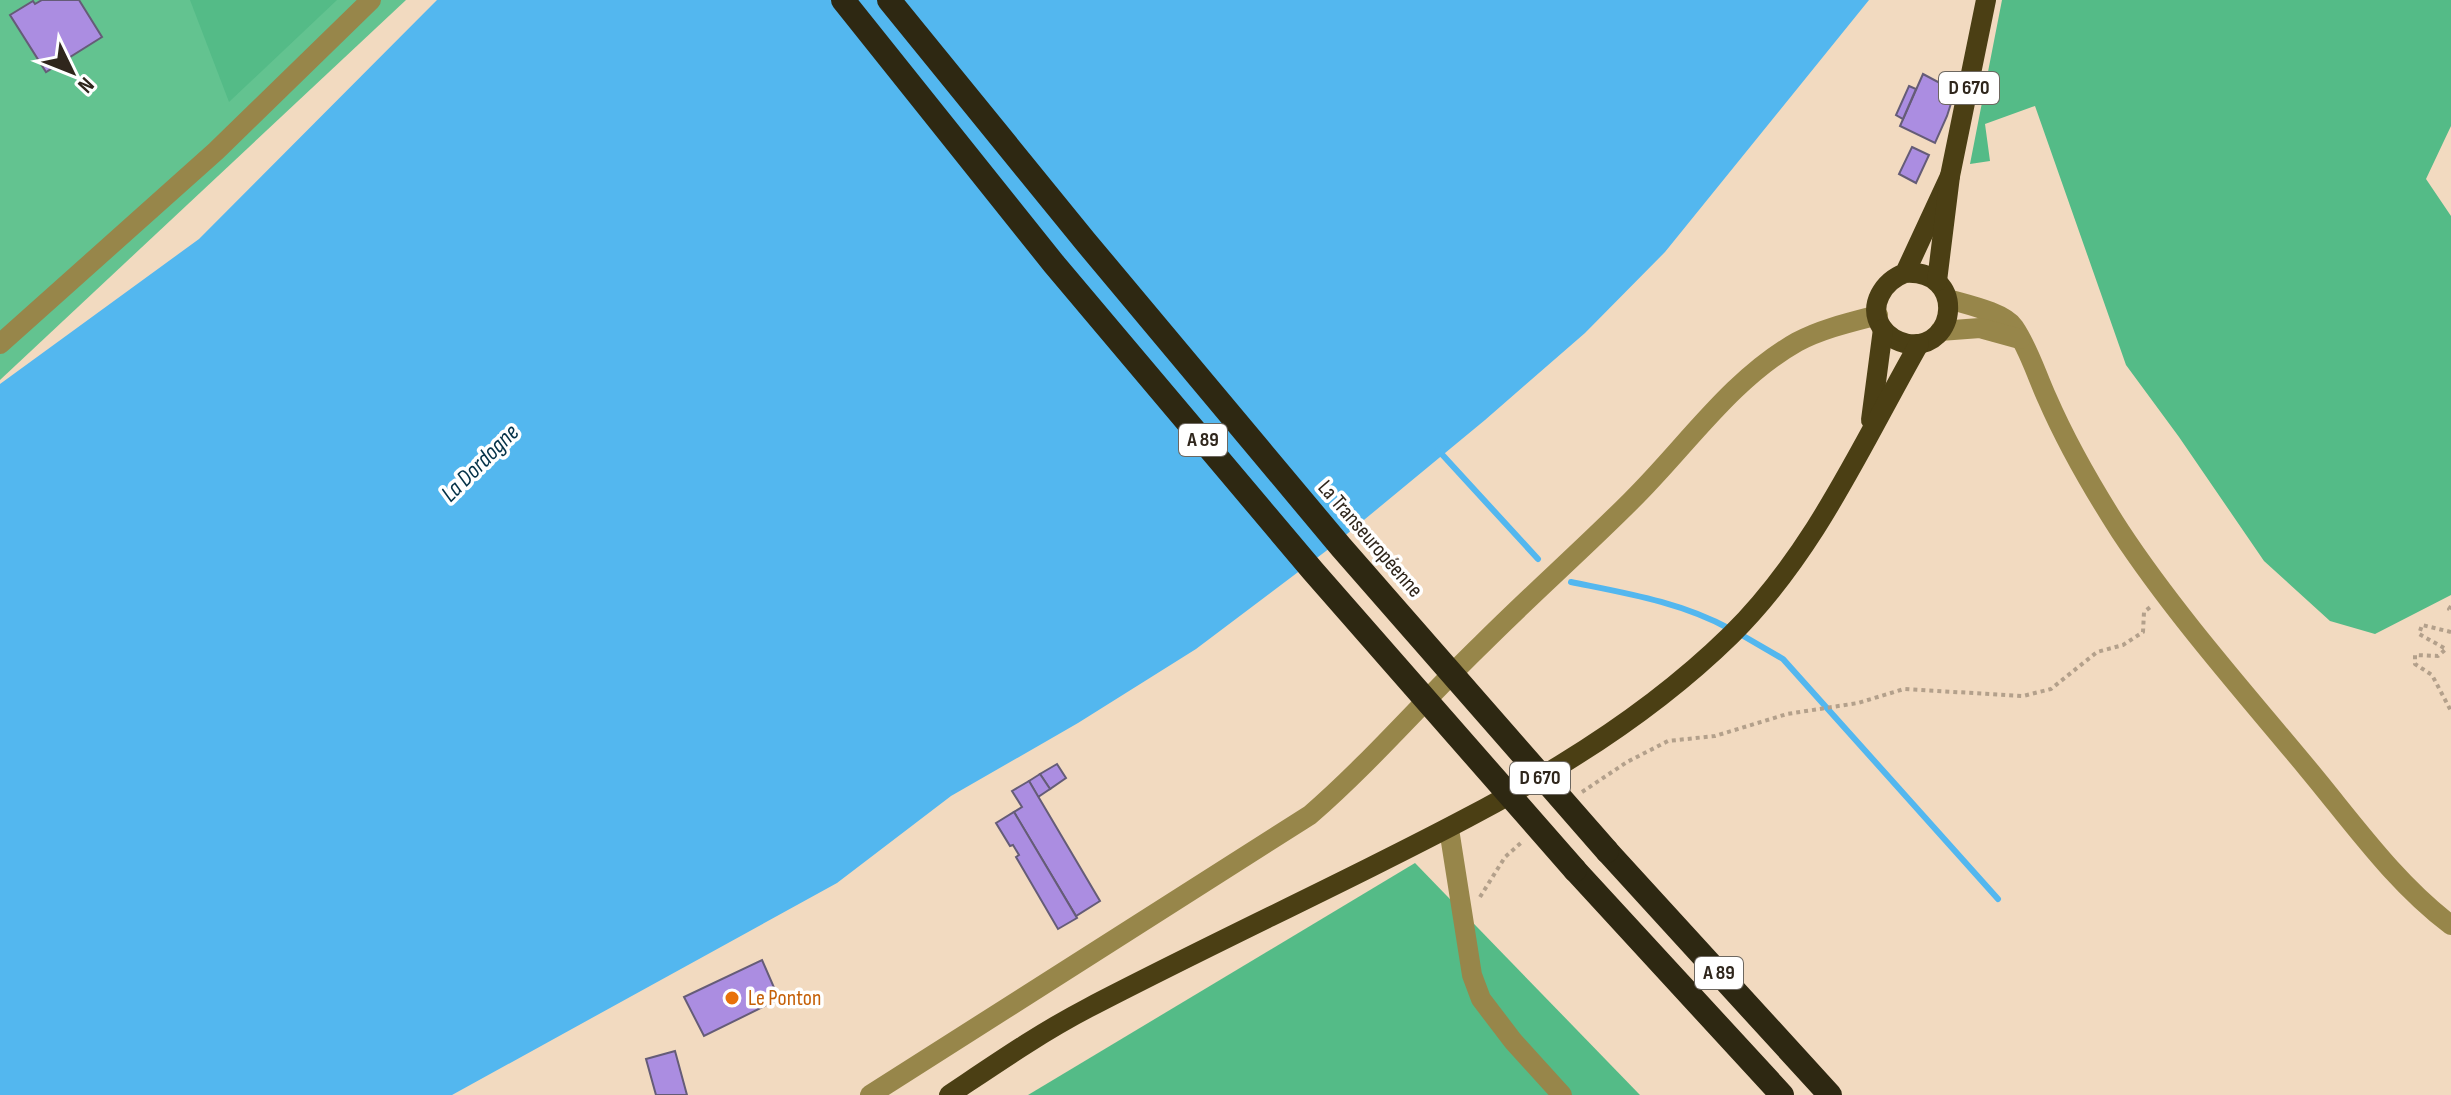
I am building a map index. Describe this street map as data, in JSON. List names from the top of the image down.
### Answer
{
  "streets": {
    "highway": ["A 89", "La Transeuropéenne"],
    "main road": ["D 670"]
  },
  "water": ["La Dordogne"],
  "places": ["Le Ponton"],
  "north": "bottom right"
}
